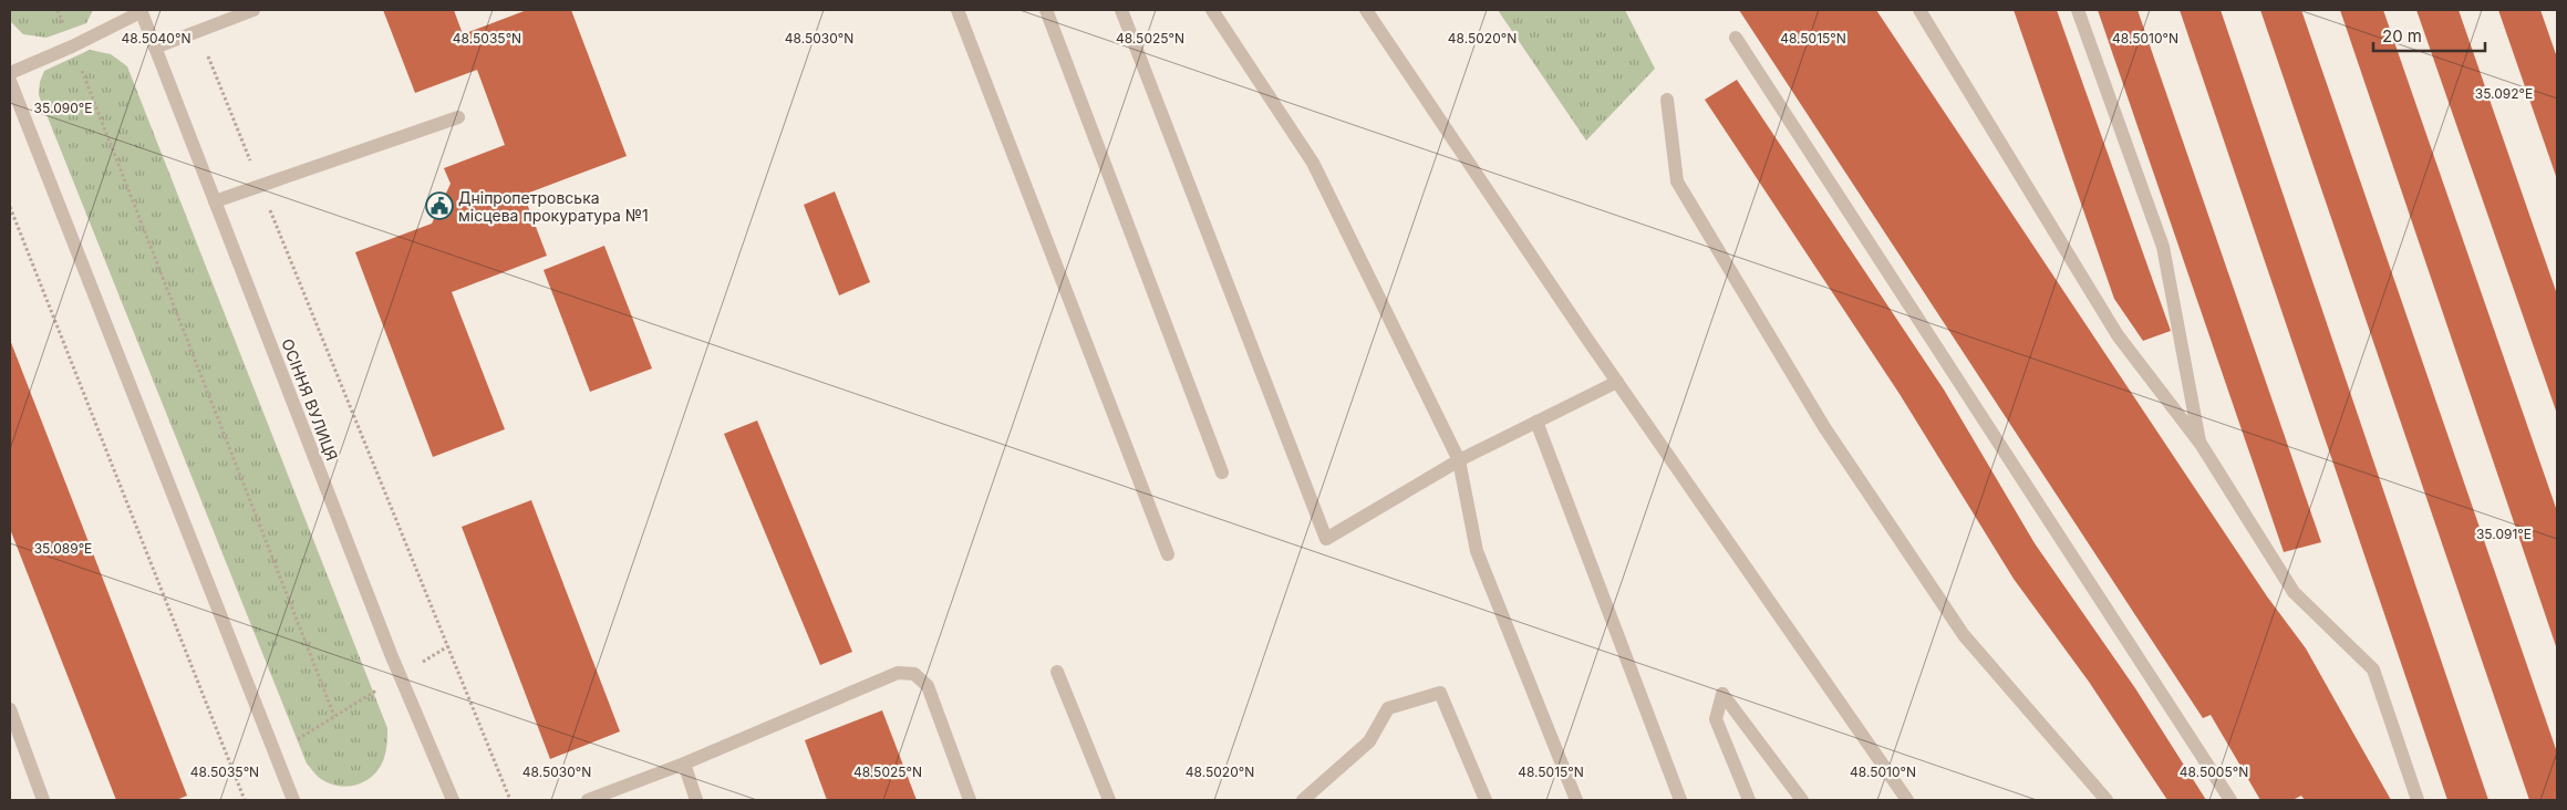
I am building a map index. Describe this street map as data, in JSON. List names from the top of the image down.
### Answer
{
  "streets": {
    "street": ["ОСІННЯ ВУЛИЦЯ"]
  },
  "places": {
    "public building": ["Дніпропетровська місцева прокуратура №1"]
  },
  "scale_bar": "20 m",
  "coordinates": [
    "48.5040°N",
    "48.5035°N",
    "48.5030°N",
    "48.5025°N",
    "48.5020°N",
    "48.5015°N",
    "48.5010°N",
    "35.092°E",
    "35.090°E",
    "35.091°E",
    "35.089°E",
    "48.5005°N"
  ]
}
